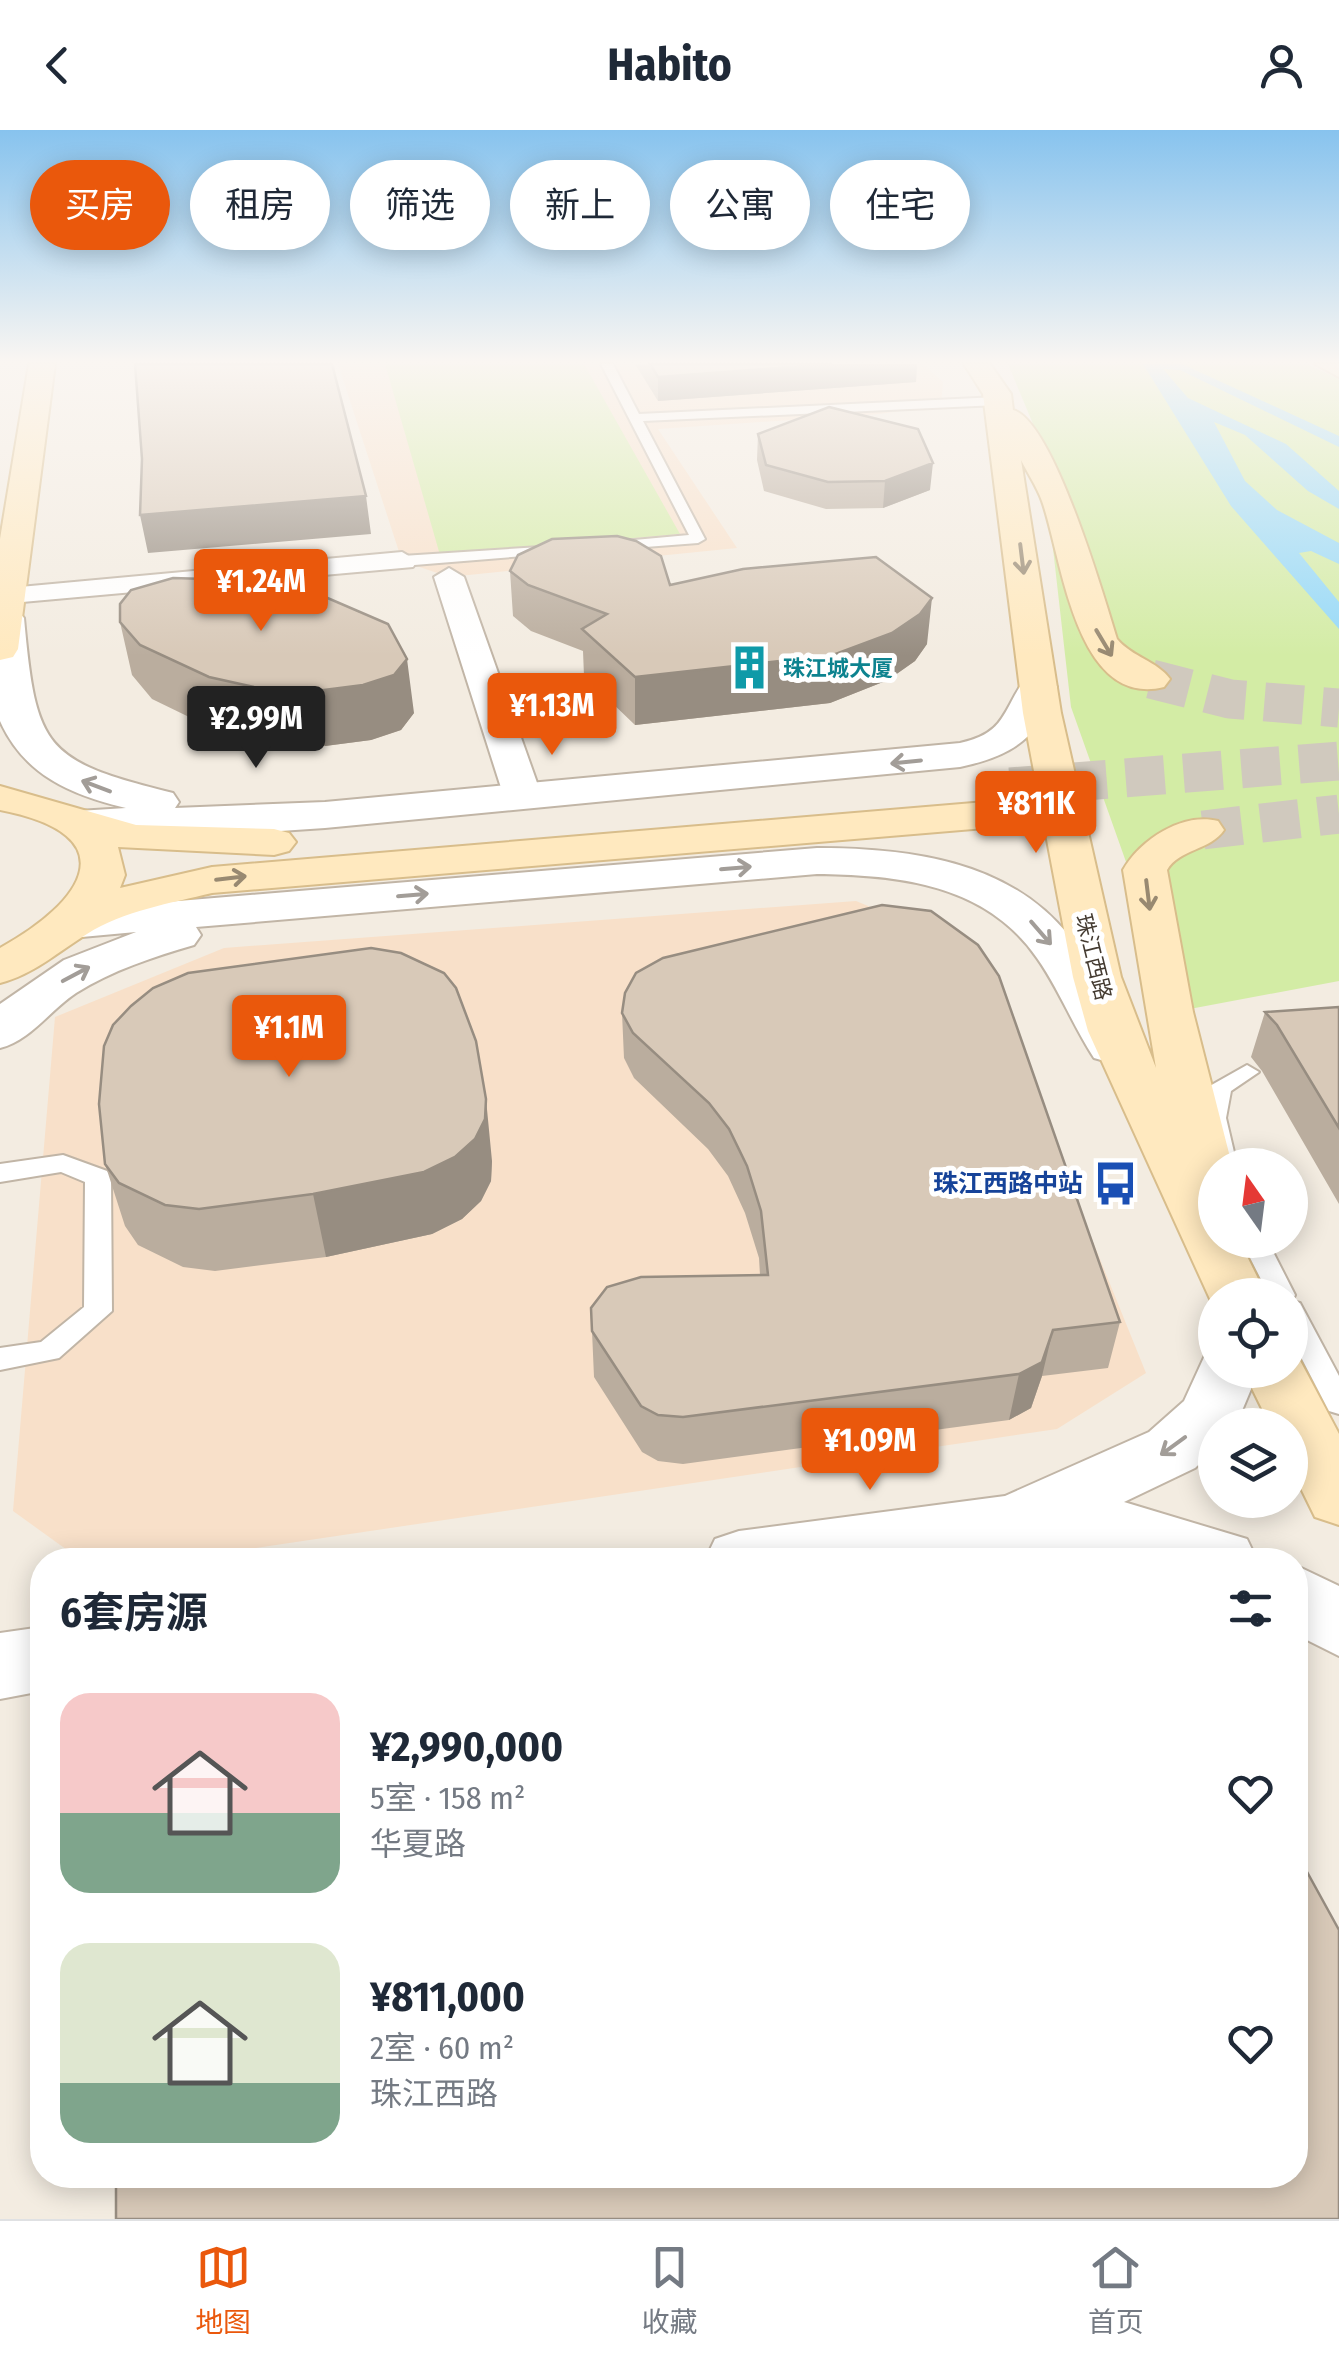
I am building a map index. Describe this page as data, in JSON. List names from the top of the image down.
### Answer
{
  "streets": {
    "main road": ["珠江西路"]
  },
  "places": {
    "building": ["珠江城大厦"],
    "bus stop": ["珠江西路中站"]
  },
  "north": "top",
  "page": {
    "header": "Habito",
    "chip": [
      "买房",
      "租房",
      "筛选",
      "新上",
      "公寓",
      "住宅"
    ],
    "price": [
      "¥1.24M",
      "¥1.13M",
      "¥2.99M",
      "¥811K",
      "¥1.1M",
      "¥1.09M"
    ],
    "heading": "6套房源",
    "list": [
      {
        "name": "¥2,990,000",
        "note": "5室 · 158 m² · 华夏路"
      },
      {
        "name": "¥811,000",
        "note": "2室 · 60 m² · 珠江西路"
      }
    ],
    "tabs": ["地图", "收藏", "首页"]
  }
}
